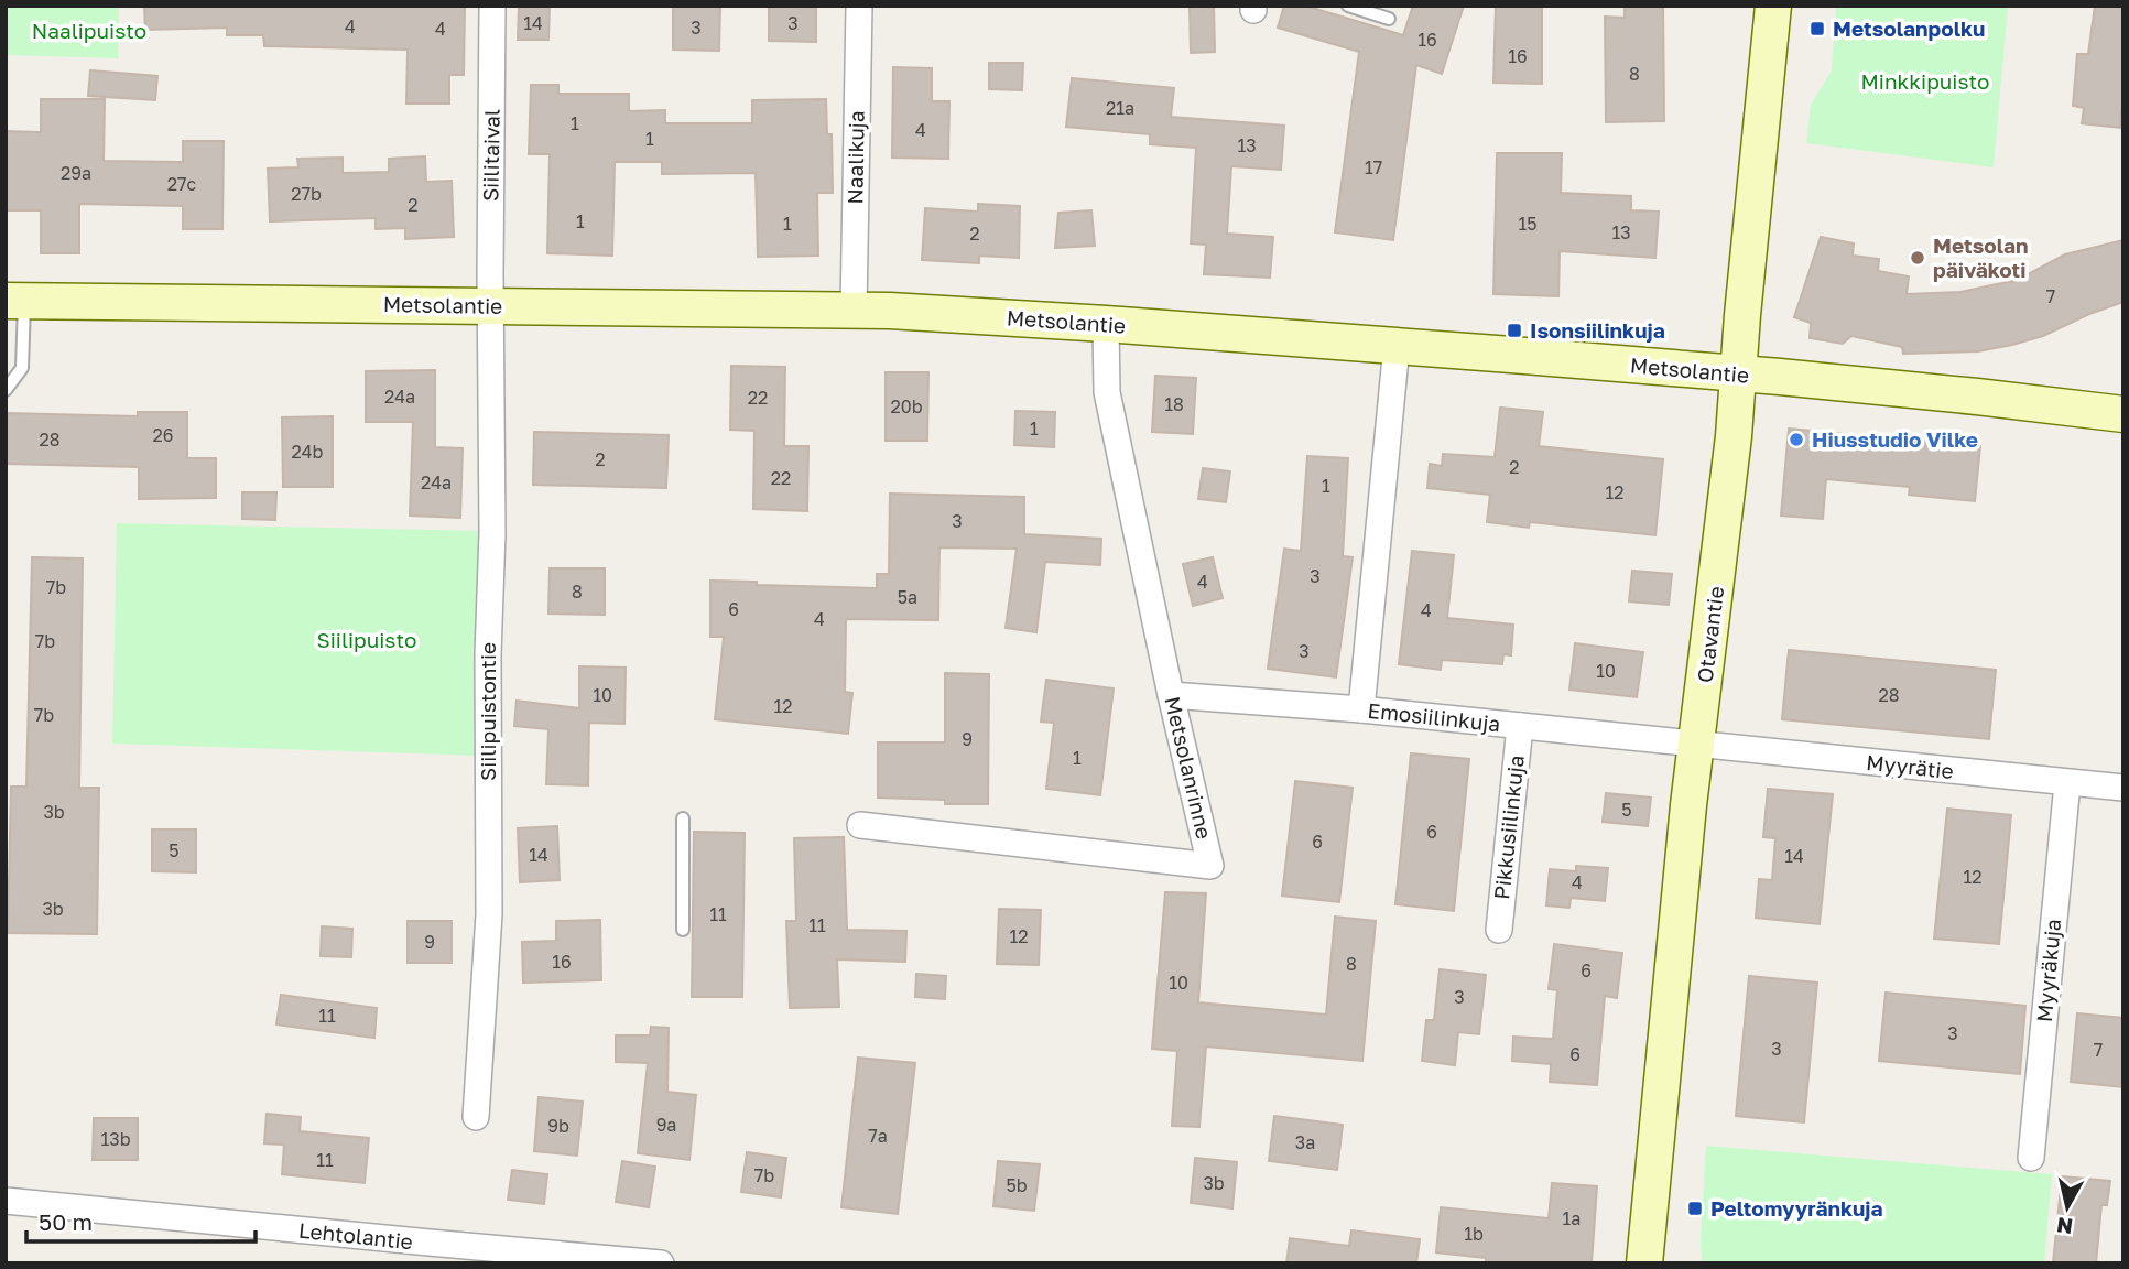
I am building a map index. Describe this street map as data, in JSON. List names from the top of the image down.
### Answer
{
  "streets": {
    "street": [
      "Siilitaival",
      "Naalikuja",
      "Metsolantie",
      "Otavantie",
      "Siilipuistontie",
      "Emosiilinkuja",
      "Myyrätie",
      "Metsolanrinne",
      "Pikkusiilinkuja",
      "Myyräkuja",
      "Lehtolantie"
    ]
  },
  "crossings": [
    ["Siilitaival", "Metsolantie"],
    ["Siilitaival", "Siilipuistontie"],
    ["Naalikuja", "Metsolantie"],
    ["Metsolantie", "Otavantie"],
    ["Metsolantie", "Siilipuistontie"],
    ["Metsolantie", "Metsolanrinne"],
    ["Otavantie", "Emosiilinkuja"],
    ["Otavantie", "Myyrätie"],
    ["Emosiilinkuja", "Myyrätie"],
    ["Emosiilinkuja", "Metsolanrinne"],
    ["Emosiilinkuja", "Pikkusiilinkuja"],
    ["Myyrätie", "Myyräkuja"]
  ],
  "parks": ["Naalipuisto", "Minkkipuisto", "Siilipuisto"],
  "places": {
    "transit": ["Metsolanpolku", "Isonsiilinkuja", "Peltomyyränkuja"],
    "other": ["Metsolan päiväkoti", "Hiusstudio Vilke"]
  },
  "house_numbers": [
    "14",
    "3",
    "4",
    "3",
    "4",
    "16",
    "16",
    "8",
    "21a",
    "1",
    "4",
    "1",
    "13",
    "17",
    "29a",
    "27c",
    "27b",
    "2",
    "1",
    "1",
    "15",
    "13",
    "2",
    "7",
    "24a",
    "22",
    "18",
    "20b",
    "1",
    "26",
    "28",
    "24b",
    "2",
    "2",
    "22",
    "24a",
    "1",
    "12",
    "3",
    "3",
    "4",
    "7b",
    "8",
    "5a",
    "6",
    "4",
    "4",
    "7b",
    "3",
    "10",
    "10",
    "28",
    "12",
    "7b",
    "9",
    "1",
    "5",
    "3b",
    "6",
    "6",
    "5",
    "14",
    "14",
    "12",
    "4",
    "3b",
    "11",
    "11",
    "12",
    "9",
    "16",
    "8",
    "6",
    "10",
    "3",
    "11",
    "3",
    "3",
    "7",
    "6",
    "9a",
    "9b",
    "7a",
    "13b",
    "3a",
    "11",
    "7b",
    "3b",
    "5b",
    "1a",
    "1b"
  ],
  "scale_bar": "50 m",
  "north": "bottom"
}
